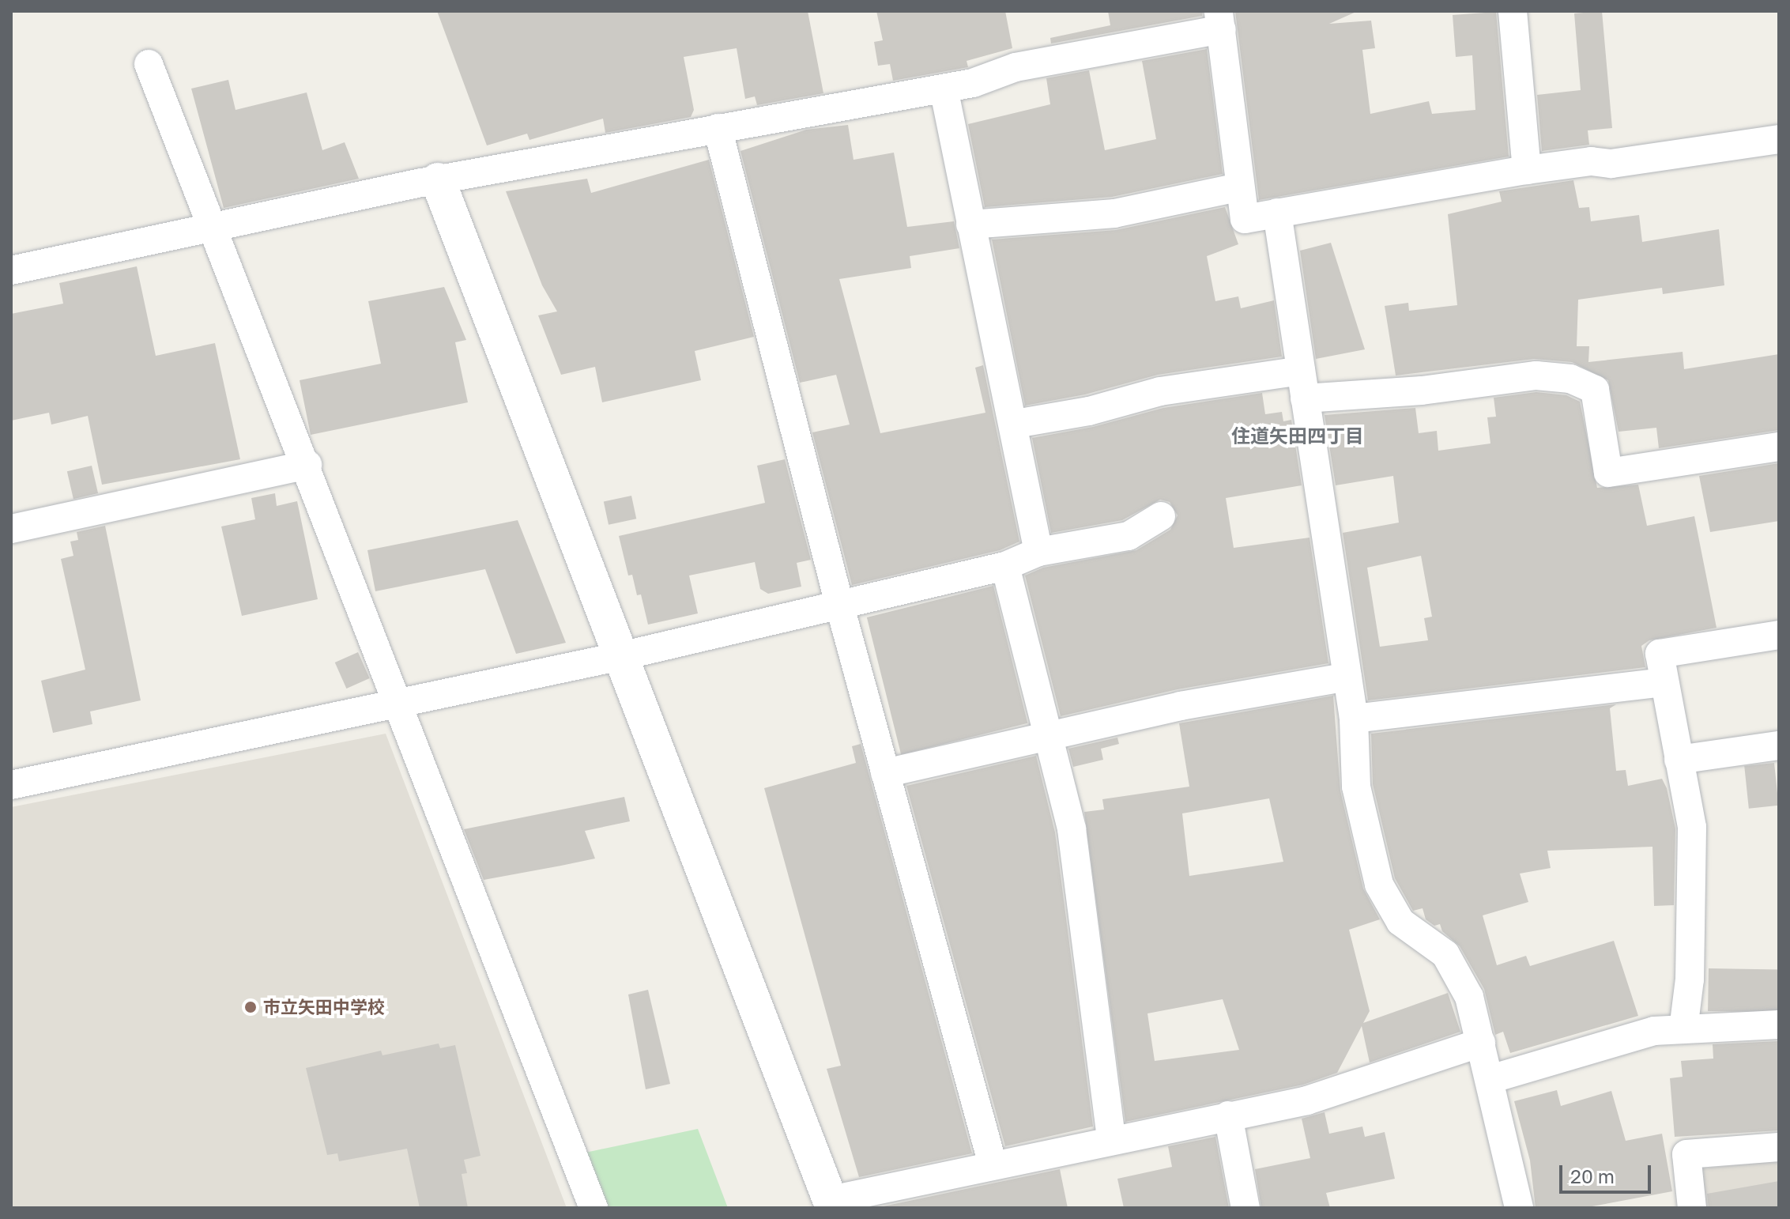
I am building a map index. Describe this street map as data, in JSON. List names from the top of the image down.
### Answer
{
  "districts": ["住道矢田四丁目"],
  "places": ["市立矢田中学校"],
  "scale_bar": "20 m"
}
